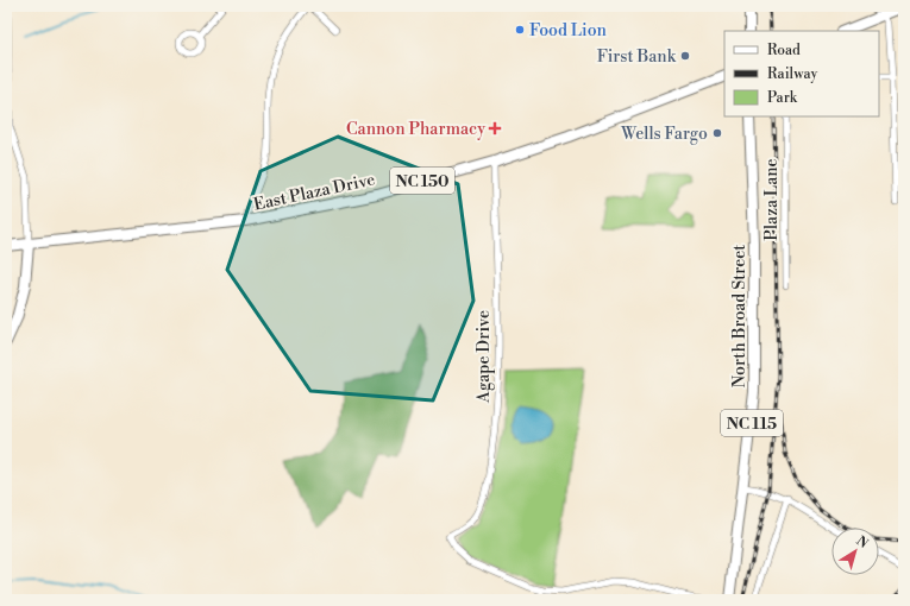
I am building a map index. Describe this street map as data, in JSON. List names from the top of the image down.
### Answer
{
  "streets": {
    "main road": [
      "NC 150",
      "East Plaza Drive",
      "North Broad Street",
      "NC 115"
    ],
    "street": ["Plaza Lane", "Agape Drive"]
  },
  "crossings": [
    ["East Plaza Drive", "Agape Drive"]
  ],
  "places": {
    "other": ["Food Lion", "First Bank", "Wells Fargo"],
    "health": ["Cannon Pharmacy"]
  },
  "legend": ["Road", "Railway", "Park"],
  "north": "top right"
}
